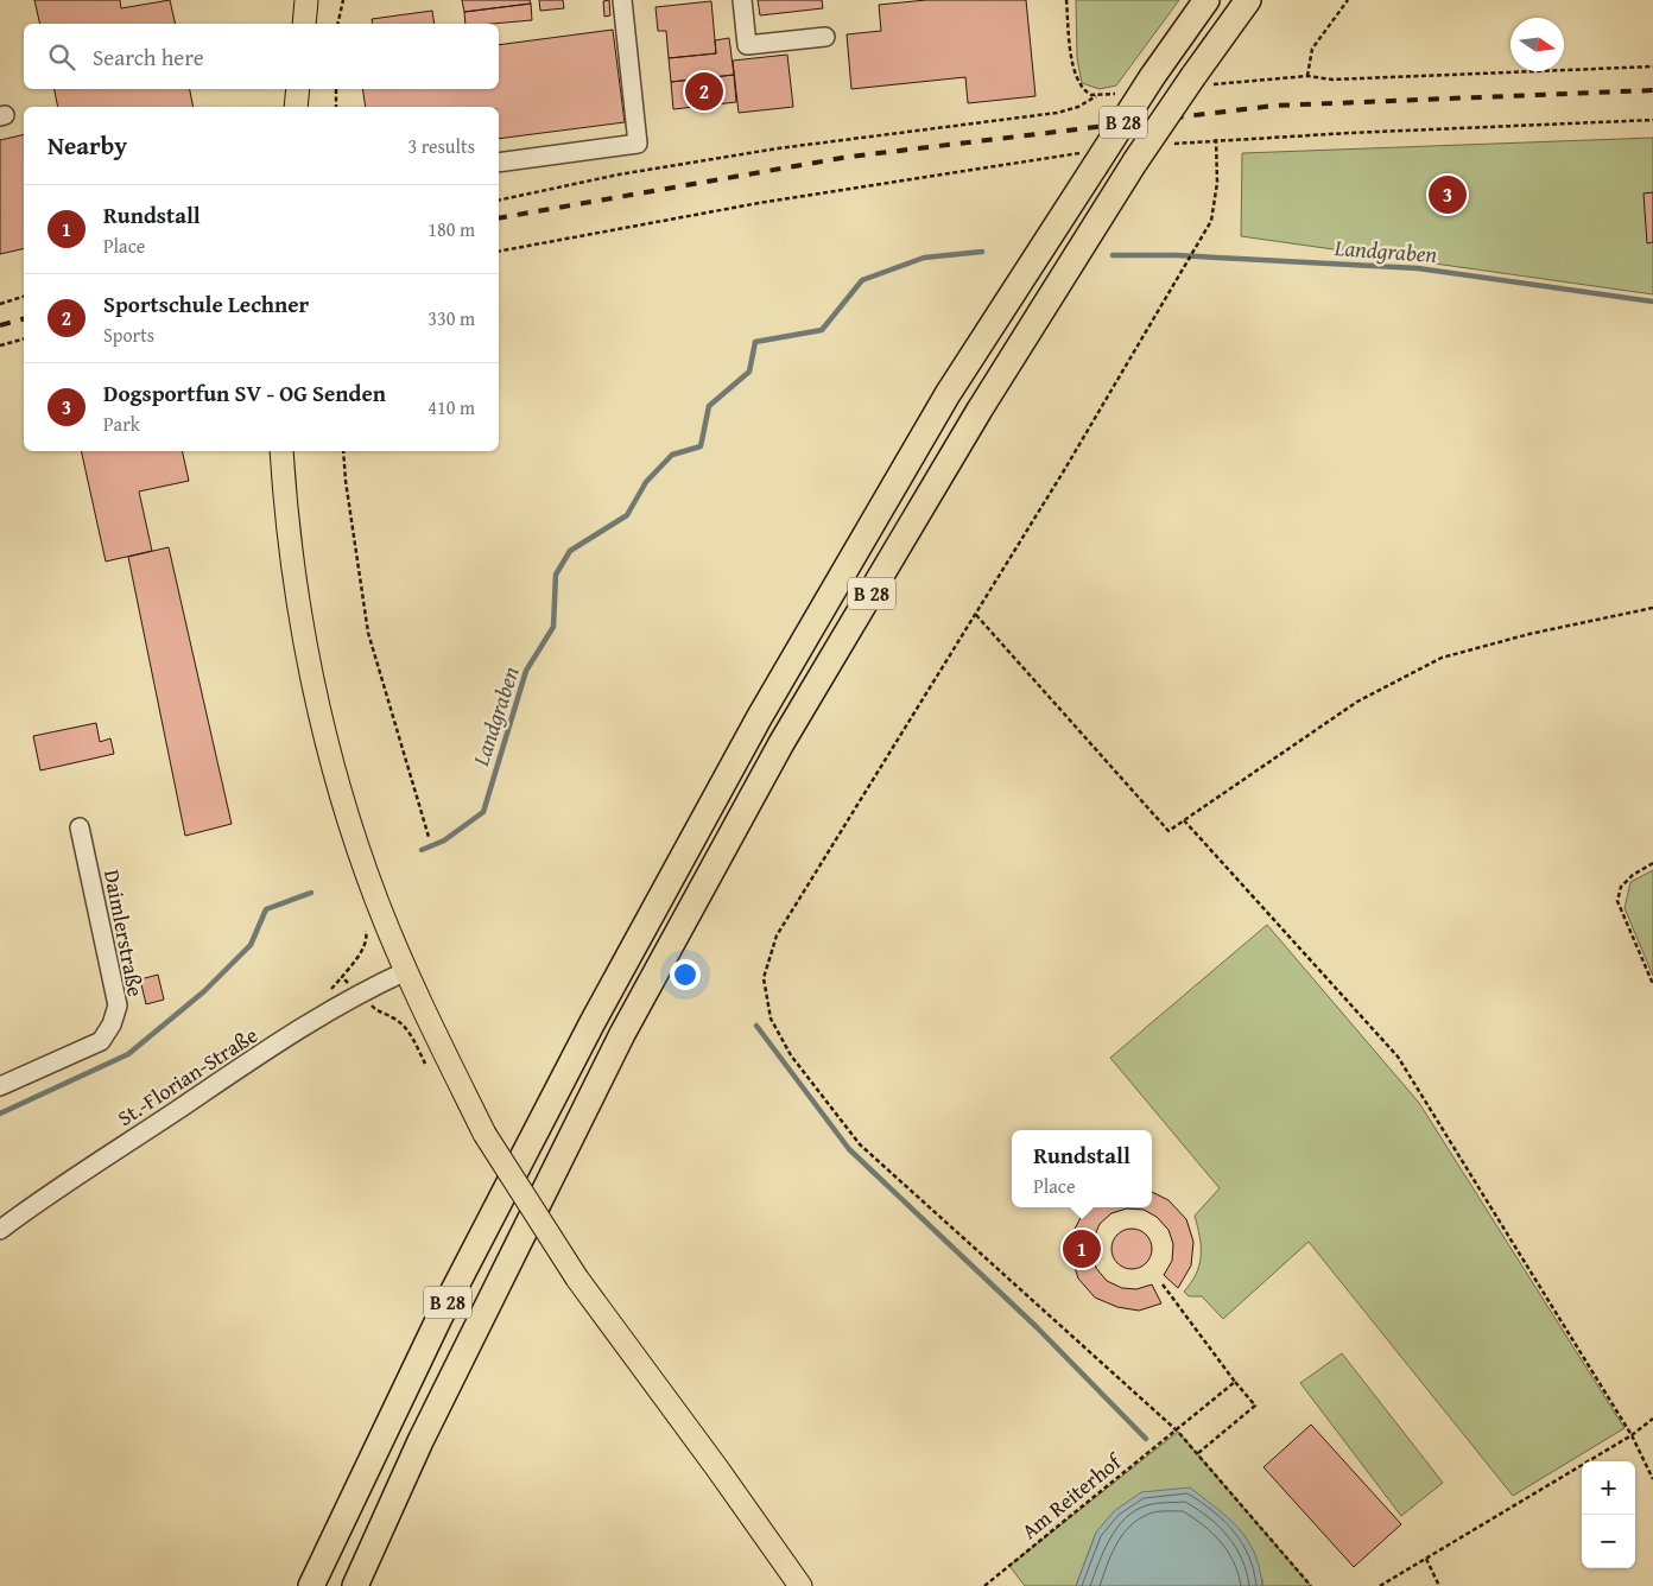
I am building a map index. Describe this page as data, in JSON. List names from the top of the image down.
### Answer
{
  "streets": {
    "highway": ["B 28"],
    "street": ["Daimlerstraße", "St.-Florian-Straße"],
    "path": ["Am Reiterhof"]
  },
  "water": ["Landgraben"],
  "north": "right",
  "page": {
    "search": "Search here",
    "pins": ["2", "3", "1"],
    "heading": ["Nearby", "3 results"],
    "list": [
      {
        "mark": "1",
        "name": "Rundstall",
        "note": "Place",
        "value": "180 m"
      },
      {
        "mark": "2",
        "name": "Sportschule Lechner",
        "note": "Sports",
        "value": "330 m"
      },
      {
        "mark": "3",
        "name": "Dogsportfun SV - OG Senden",
        "note": "Park",
        "value": "410 m"
      }
    ],
    "popup": ["Rundstall", "Place"],
    "map_buttons": ["+", "−"]
  }
}
